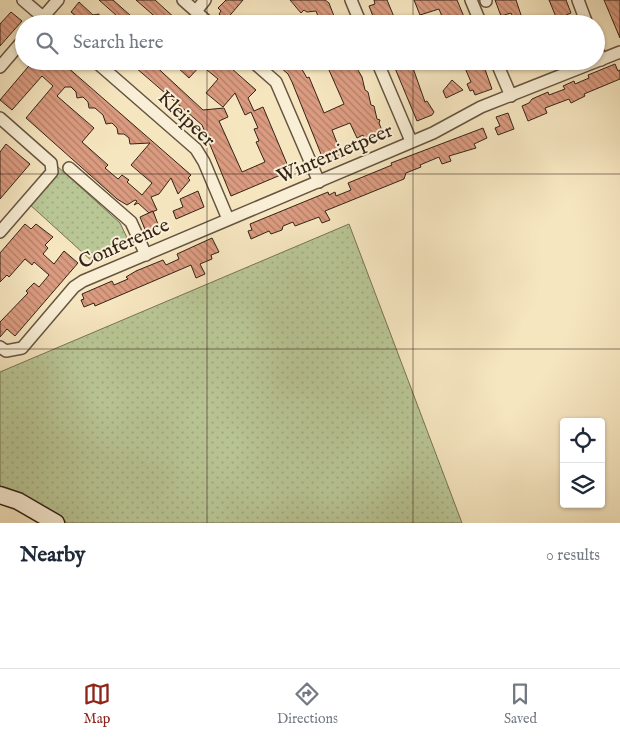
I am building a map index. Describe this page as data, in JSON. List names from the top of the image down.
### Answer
{
  "streets": {
    "street": ["Kleipeer", "Winterrietpeer", "Conference"]
  },
  "crossings": [
    ["Kleipeer", "Winterrietpeer"],
    ["Kleipeer", "Conference"],
    ["Winterrietpeer", "Conference"]
  ],
  "page": {
    "search": "Search here",
    "heading": ["Nearby", "0 results"],
    "nav": ["Map", "Directions", "Saved"]
  }
}
